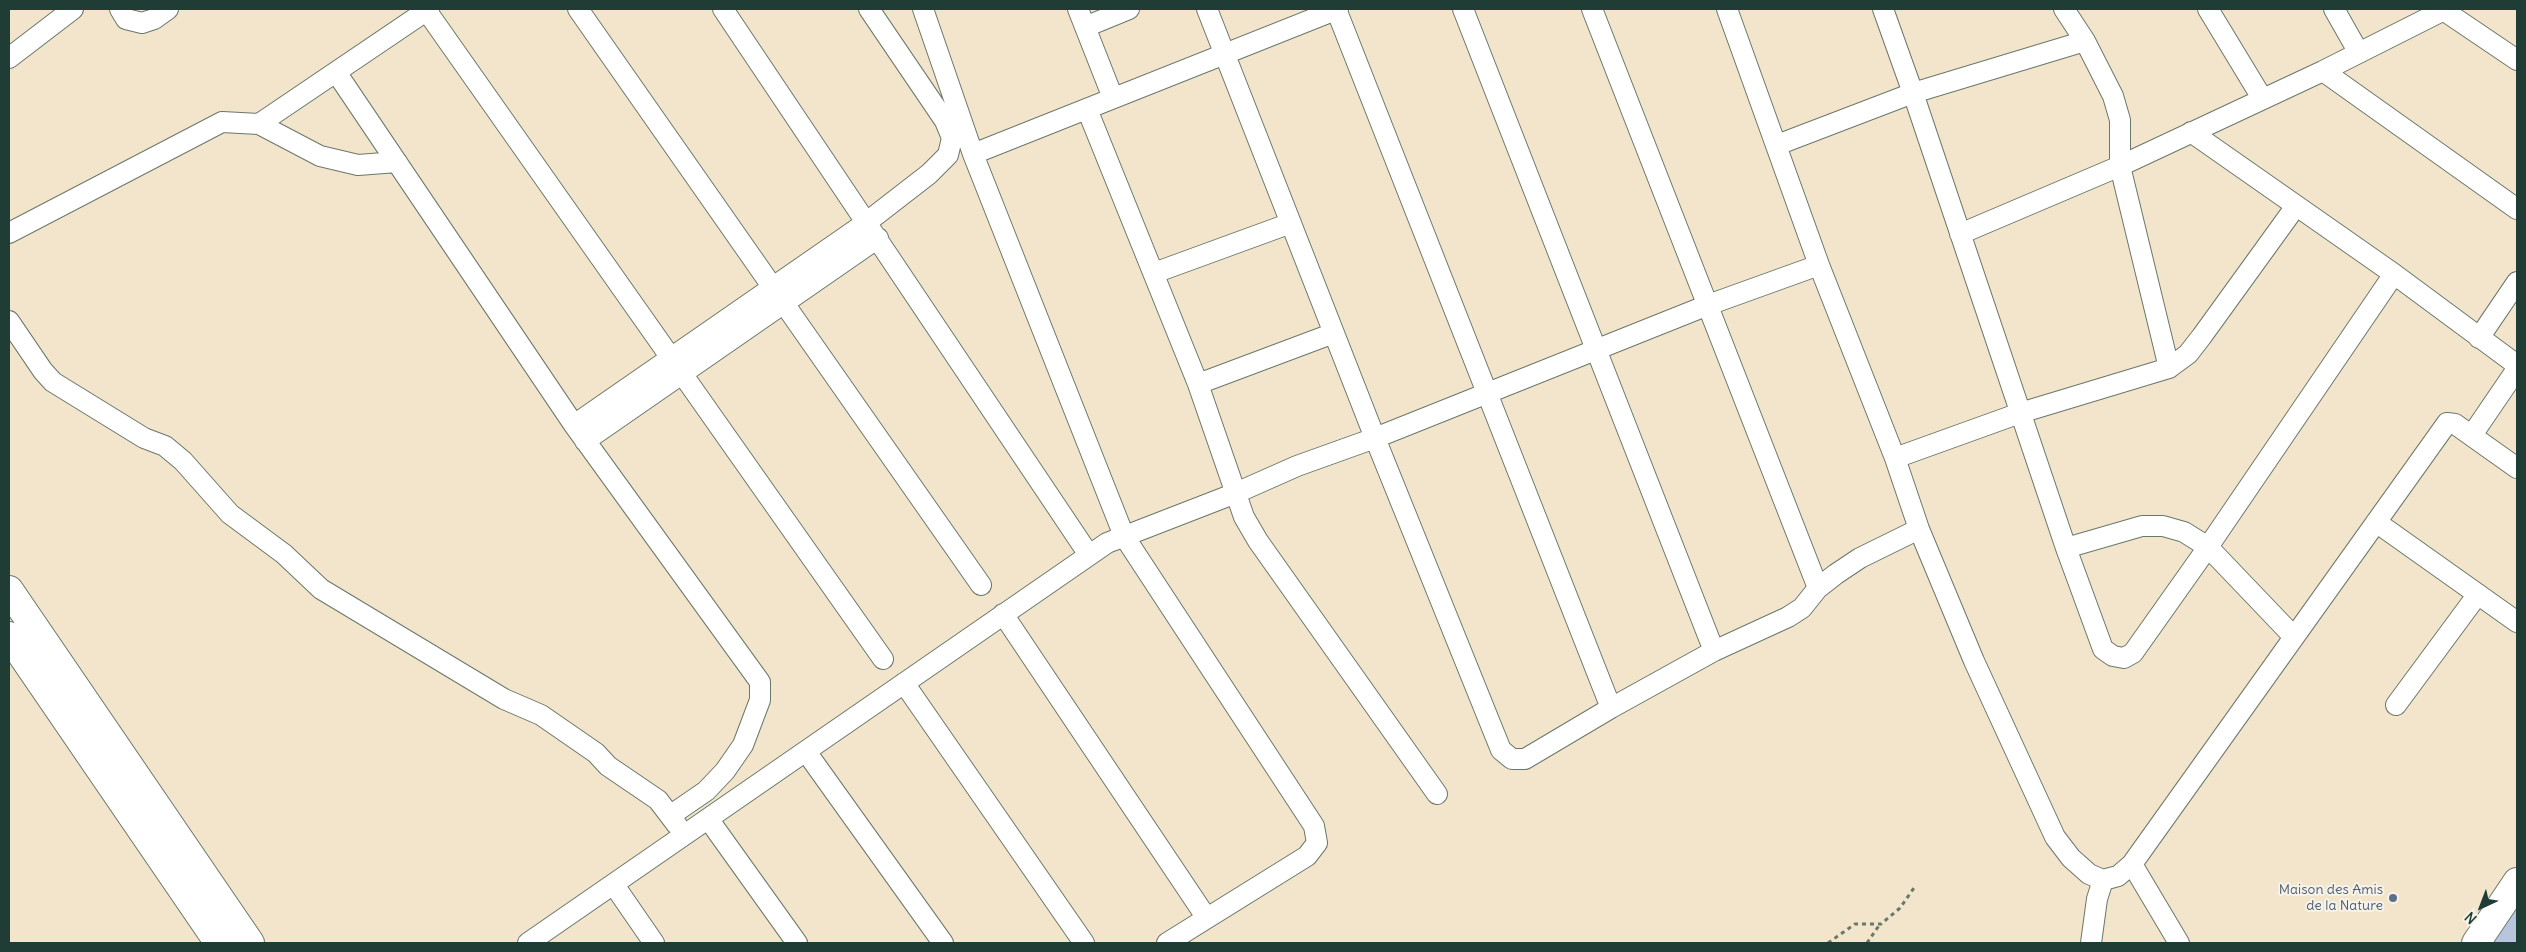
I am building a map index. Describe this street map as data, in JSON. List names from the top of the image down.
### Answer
{
  "places": ["Maison des Amis de la Nature"],
  "north": "bottom left"
}
